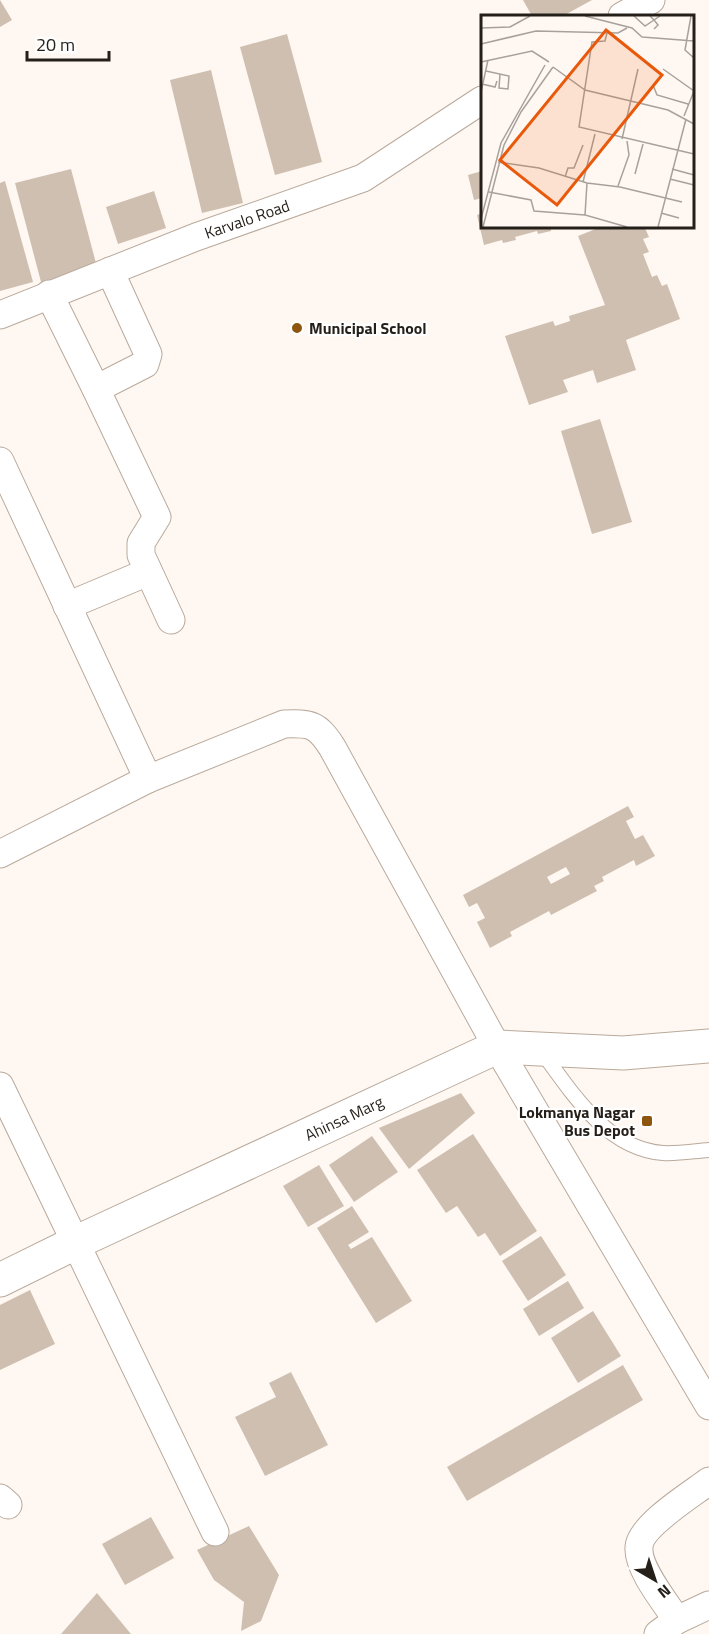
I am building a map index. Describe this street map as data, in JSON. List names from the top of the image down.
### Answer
{
  "streets": {
    "street": ["Karvalo Road", "Ahinsa Marg"]
  },
  "places": {
    "other": ["Municipal School"],
    "transit": ["Lokmanya Nagar Bus Depot"]
  },
  "scale_bar": "20 m",
  "north": "bottom right"
}
